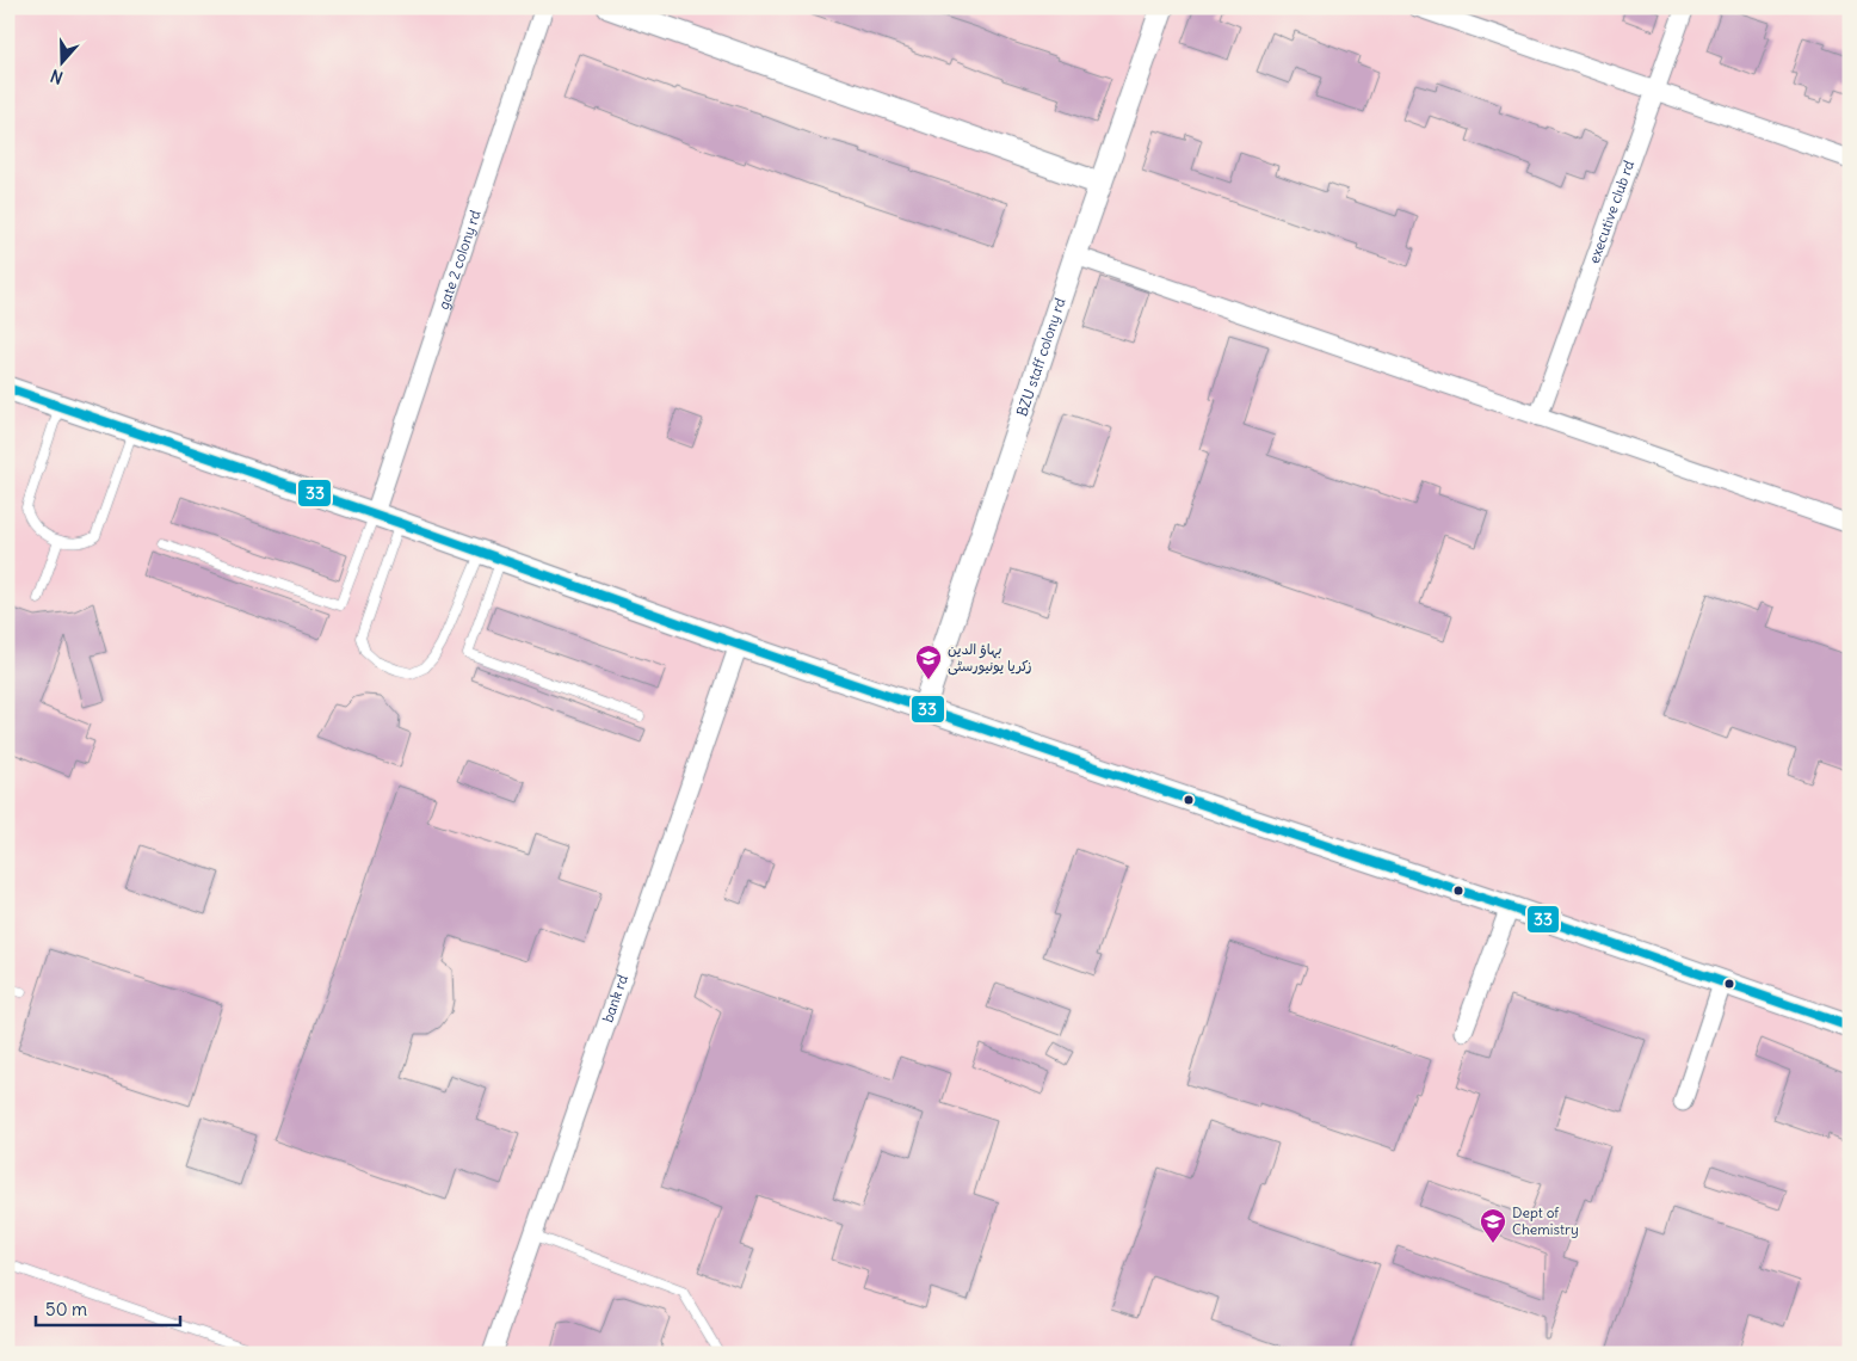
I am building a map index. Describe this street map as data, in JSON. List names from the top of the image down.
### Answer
{
  "streets": {
    "street": [
      "executive club rd",
      "gate 2 colony rd",
      "BZU staff colony rd",
      "bank rd"
    ]
  },
  "places": {
    "school or university": ["بہاؤ الدین زکریا یونیورسٹی", "Dept of Chemistry"]
  },
  "lines": ["transit line 33"],
  "scale_bar": "50 m",
  "north": "bottom"
}
